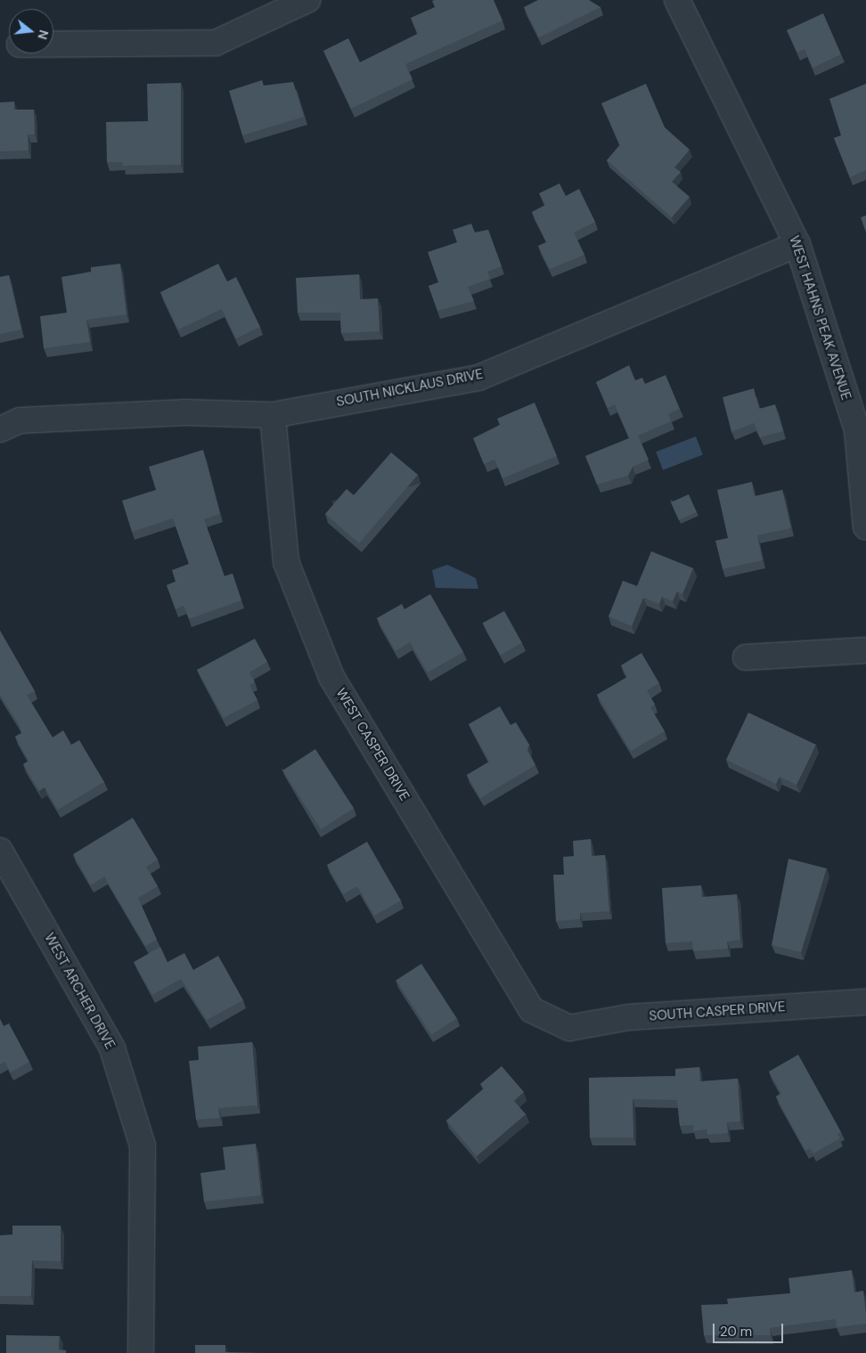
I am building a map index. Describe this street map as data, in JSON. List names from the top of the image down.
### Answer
{
  "streets": {
    "street": [
      "WEST HAHNS PEAK AVENUE",
      "SOUTH NICKLAUS DRIVE",
      "WEST CASPER DRIVE",
      "WEST ARCHER DRIVE",
      "SOUTH CASPER DRIVE"
    ]
  },
  "crossings": [
    ["WEST HAHNS PEAK AVENUE", "SOUTH NICKLAUS DRIVE"],
    ["SOUTH NICKLAUS DRIVE", "WEST CASPER DRIVE"],
    ["WEST CASPER DRIVE", "SOUTH CASPER DRIVE"]
  ],
  "scale_bar": "20 m",
  "north": "right"
}
